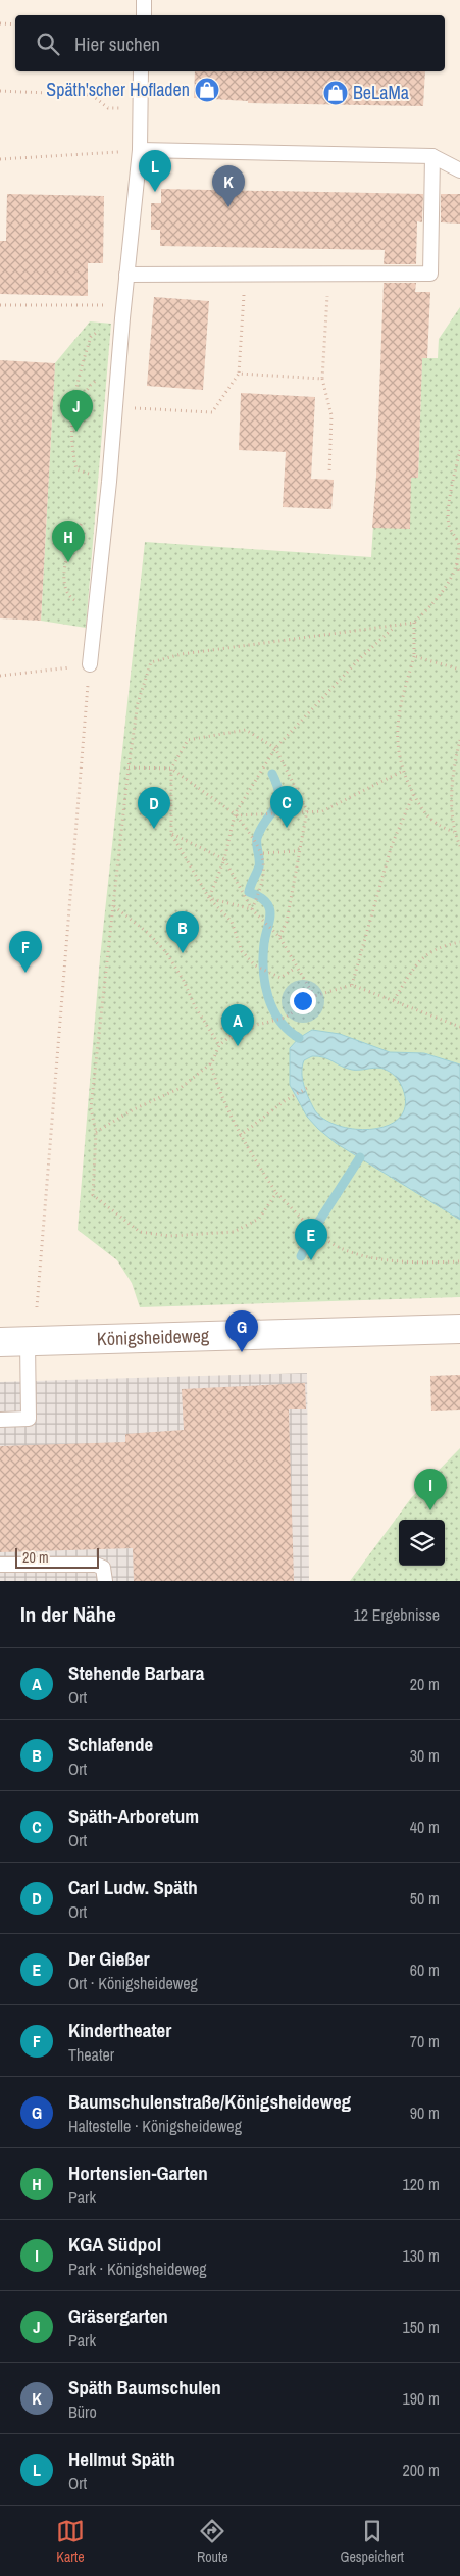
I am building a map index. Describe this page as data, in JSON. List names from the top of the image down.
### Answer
{
  "streets": {
    "street": ["Königsheideweg"]
  },
  "places": {
    "shop": ["Späth'scher Hofladen", "BeLaMa"]
  },
  "scale_bar": "20 m",
  "page": {
    "search": "Hier suchen",
    "pins": [
      "L",
      "K",
      "J",
      "H",
      "C",
      "D",
      "B",
      "F",
      "A",
      "E",
      "G",
      "I"
    ],
    "scale": "20 m",
    "heading": ["In der Nähe", "12 Ergebnisse"],
    "list": [
      {
        "mark": "A",
        "name": "Stehende Barbara",
        "note": "Ort",
        "value": "20 m"
      },
      {
        "mark": "B",
        "name": "Schlafende",
        "note": "Ort",
        "value": "30 m"
      },
      {
        "mark": "C",
        "name": "Späth-Arboretum",
        "note": "Ort",
        "value": "40 m"
      },
      {
        "mark": "D",
        "name": "Carl Ludw. Späth",
        "note": "Ort",
        "value": "50 m"
      },
      {
        "mark": "E",
        "name": "Der Gießer",
        "note": "Ort · Königsheideweg",
        "value": "60 m"
      },
      {
        "mark": "F",
        "name": "Kindertheater",
        "note": "Theater",
        "value": "70 m"
      },
      {
        "mark": "G",
        "name": "Baumschulenstraße/Königsheideweg",
        "note": "Haltestelle · Königsheideweg",
        "value": "90 m"
      },
      {
        "mark": "H",
        "name": "Hortensien-Garten",
        "note": "Park",
        "value": "120 m"
      },
      {
        "mark": "I",
        "name": "KGA Südpol",
        "note": "Park · Königsheideweg",
        "value": "130 m"
      },
      {
        "mark": "J",
        "name": "Gräsergarten",
        "note": "Park",
        "value": "150 m"
      },
      {
        "mark": "K",
        "name": "Späth Baumschulen",
        "note": "Büro",
        "value": "190 m"
      },
      {
        "mark": "L",
        "name": "Hellmut Späth",
        "note": "Ort",
        "value": "200 m"
      }
    ],
    "nav": ["Karte", "Route", "Gespeichert"]
  }
}
